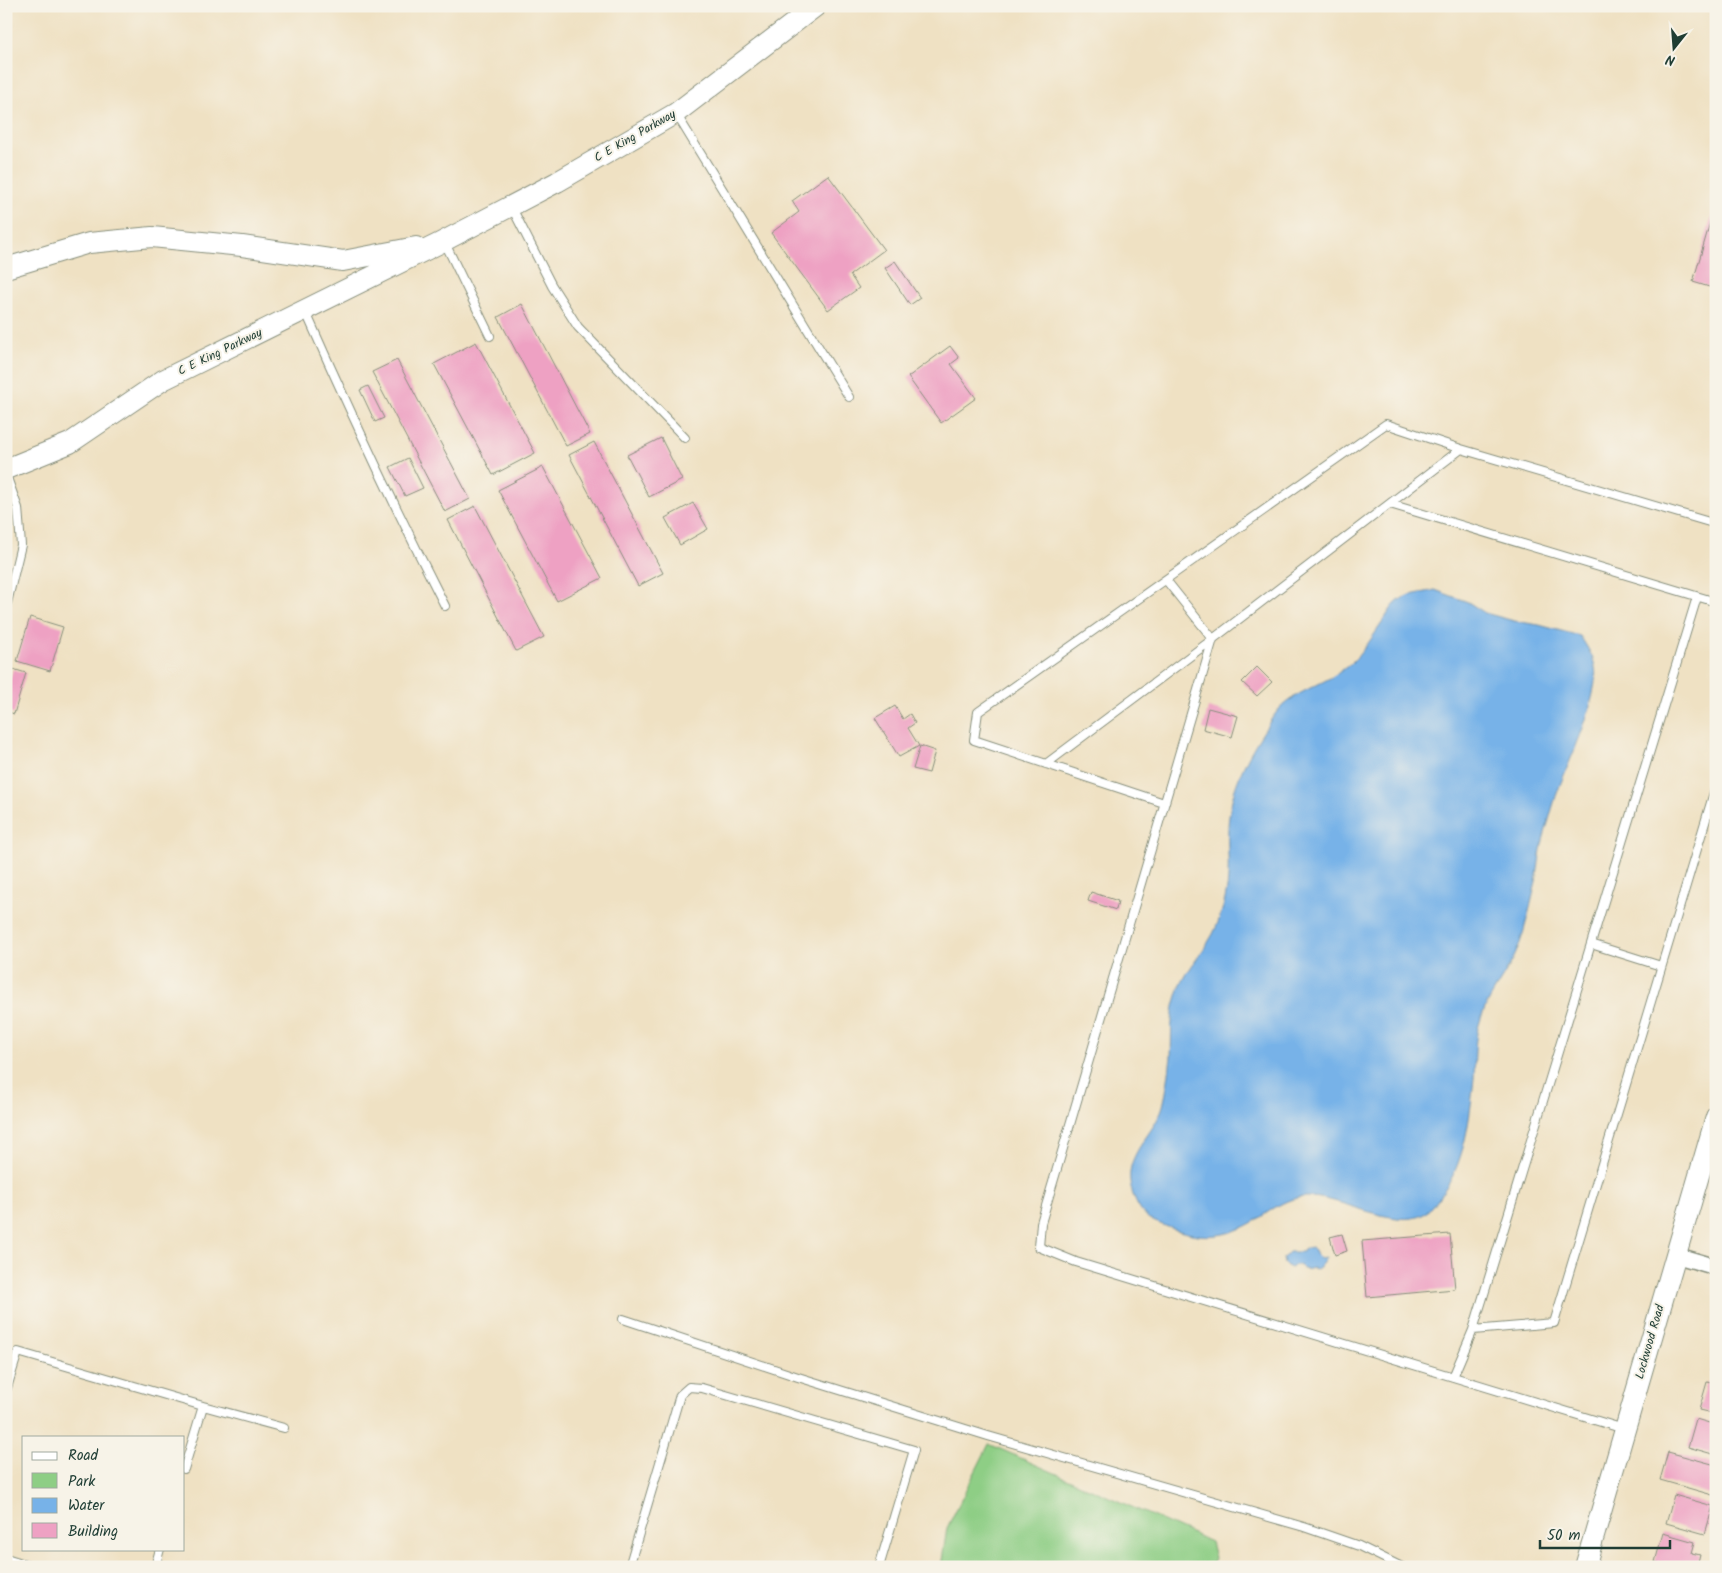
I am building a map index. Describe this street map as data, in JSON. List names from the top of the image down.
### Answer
{
  "streets": {
    "main road": ["C E King Parkway", "Lockwood Road"]
  },
  "legend": [
    "Road",
    "Park",
    "Water",
    "Building"
  ],
  "scale_bar": "50 m",
  "north": "bottom"
}
